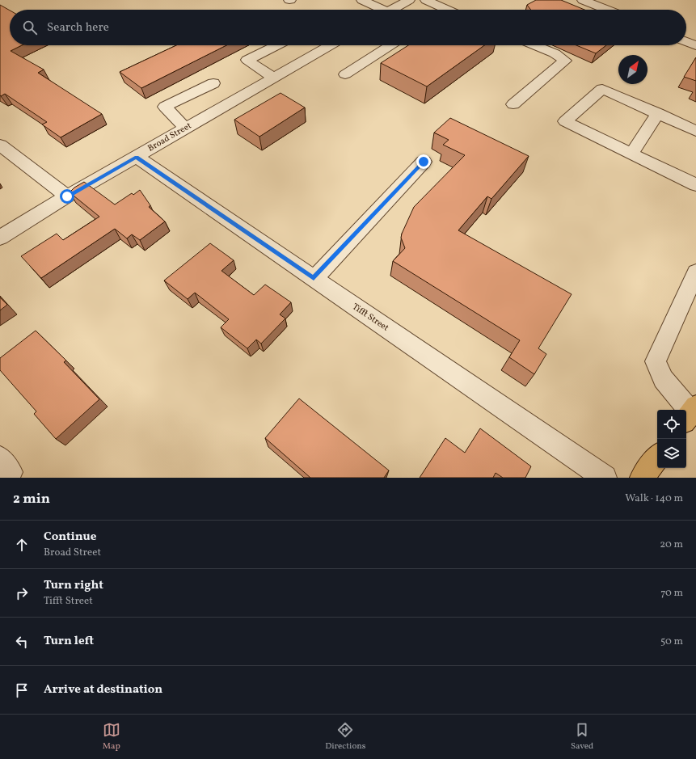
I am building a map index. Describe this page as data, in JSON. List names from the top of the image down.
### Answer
{
  "streets": {
    "street": ["Broad Street", "Tifft Street"]
  },
  "crossings": [
    ["Broad Street", "Tifft Street"]
  ],
  "north": "top right",
  "page": {
    "search": "Search here",
    "heading": ["2 min", "Walk · 140 m"],
    "list": [
      ["Continue", "Broad Street", "20 m"],
      ["Turn right", "Tifft Street", "70 m"],
      ["Turn left", "50 m"],
      "Arrive at destination"
    ],
    "nav": ["Map", "Directions", "Saved"]
  }
}
